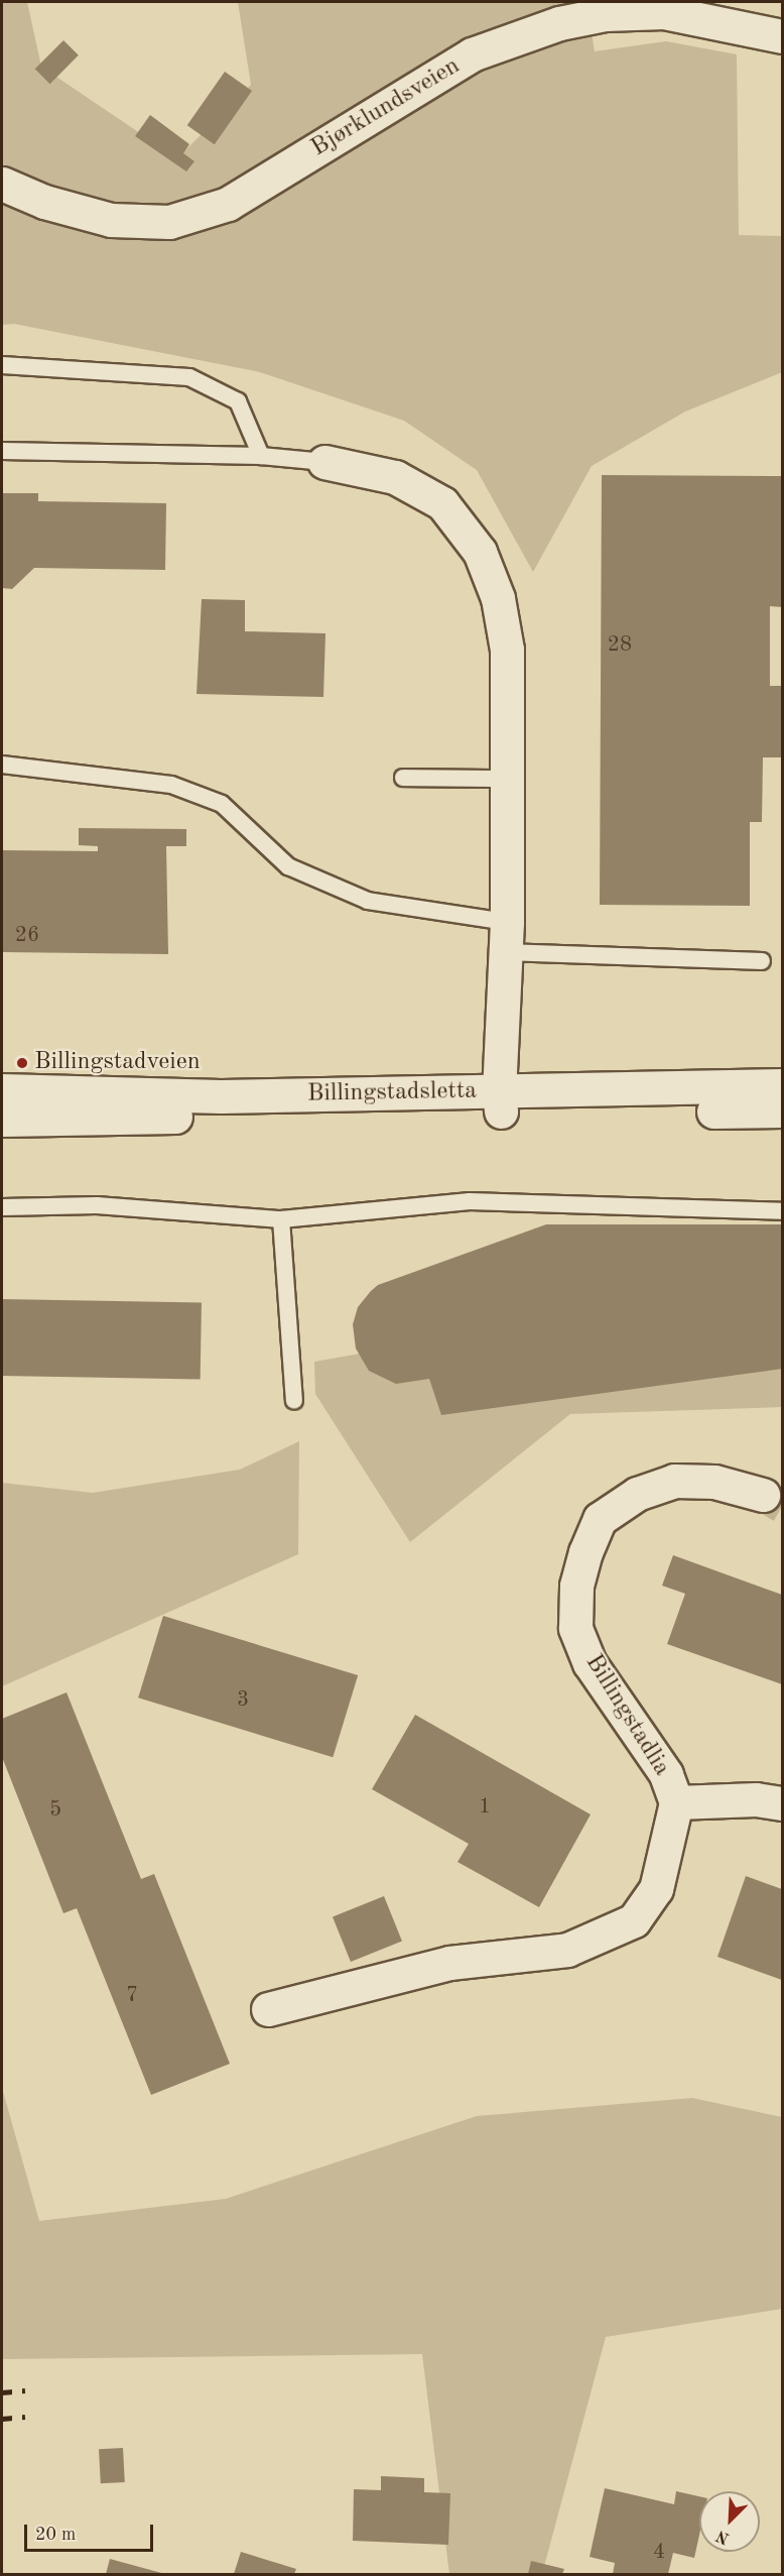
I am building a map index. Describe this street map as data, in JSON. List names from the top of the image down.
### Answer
{
  "streets": {
    "street": ["Bjørklundsveien", "Billingstadsletta", "Billingstadlia"]
  },
  "places": ["Billingstadveien"],
  "house_numbers": [
    "28",
    "26",
    "3",
    "1",
    "5",
    "7",
    "4"
  ],
  "scale_bar": "20 m",
  "north": "bottom left"
}
